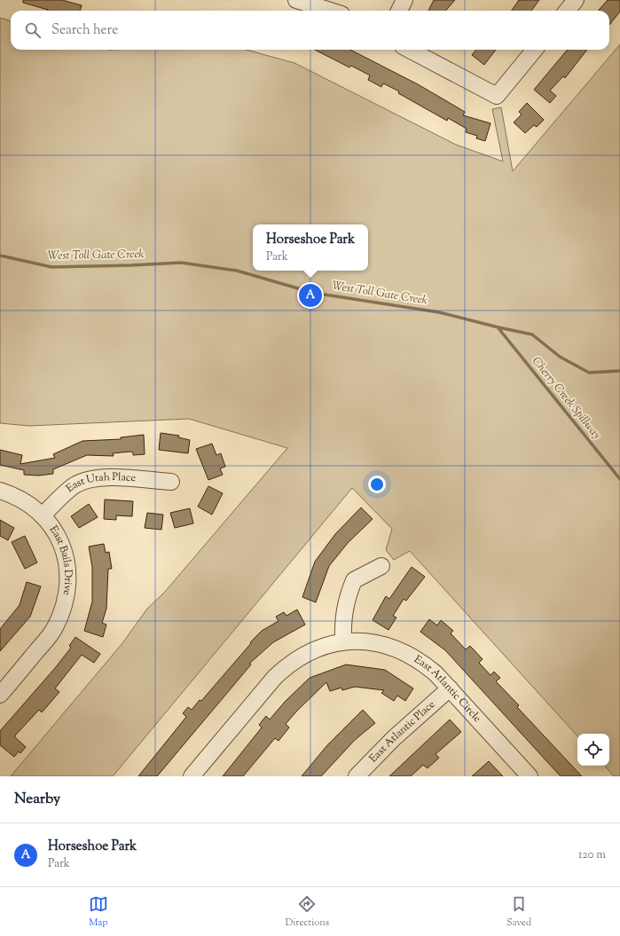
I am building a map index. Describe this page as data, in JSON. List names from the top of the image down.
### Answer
{
  "streets": {
    "street": [
      "East Utah Place",
      "East Bails Drive",
      "East Atlantic Circle",
      "East Atlantic Place"
    ]
  },
  "crossings": [
    ["East Utah Place", "East Bails Drive"],
    ["East Atlantic Circle", "East Atlantic Place"]
  ],
  "water": ["West Toll Gate Creek", "Cherry Creek Spillway"],
  "page": {
    "search": "Search here",
    "popup": ["Horseshoe Park", "Park"],
    "pins": "A",
    "heading": "Nearby",
    "list": [
      {
        "mark": "A",
        "name": "Horseshoe Park",
        "note": "Park",
        "value": "120 m"
      }
    ],
    "nav": ["Map", "Directions", "Saved"]
  }
}
